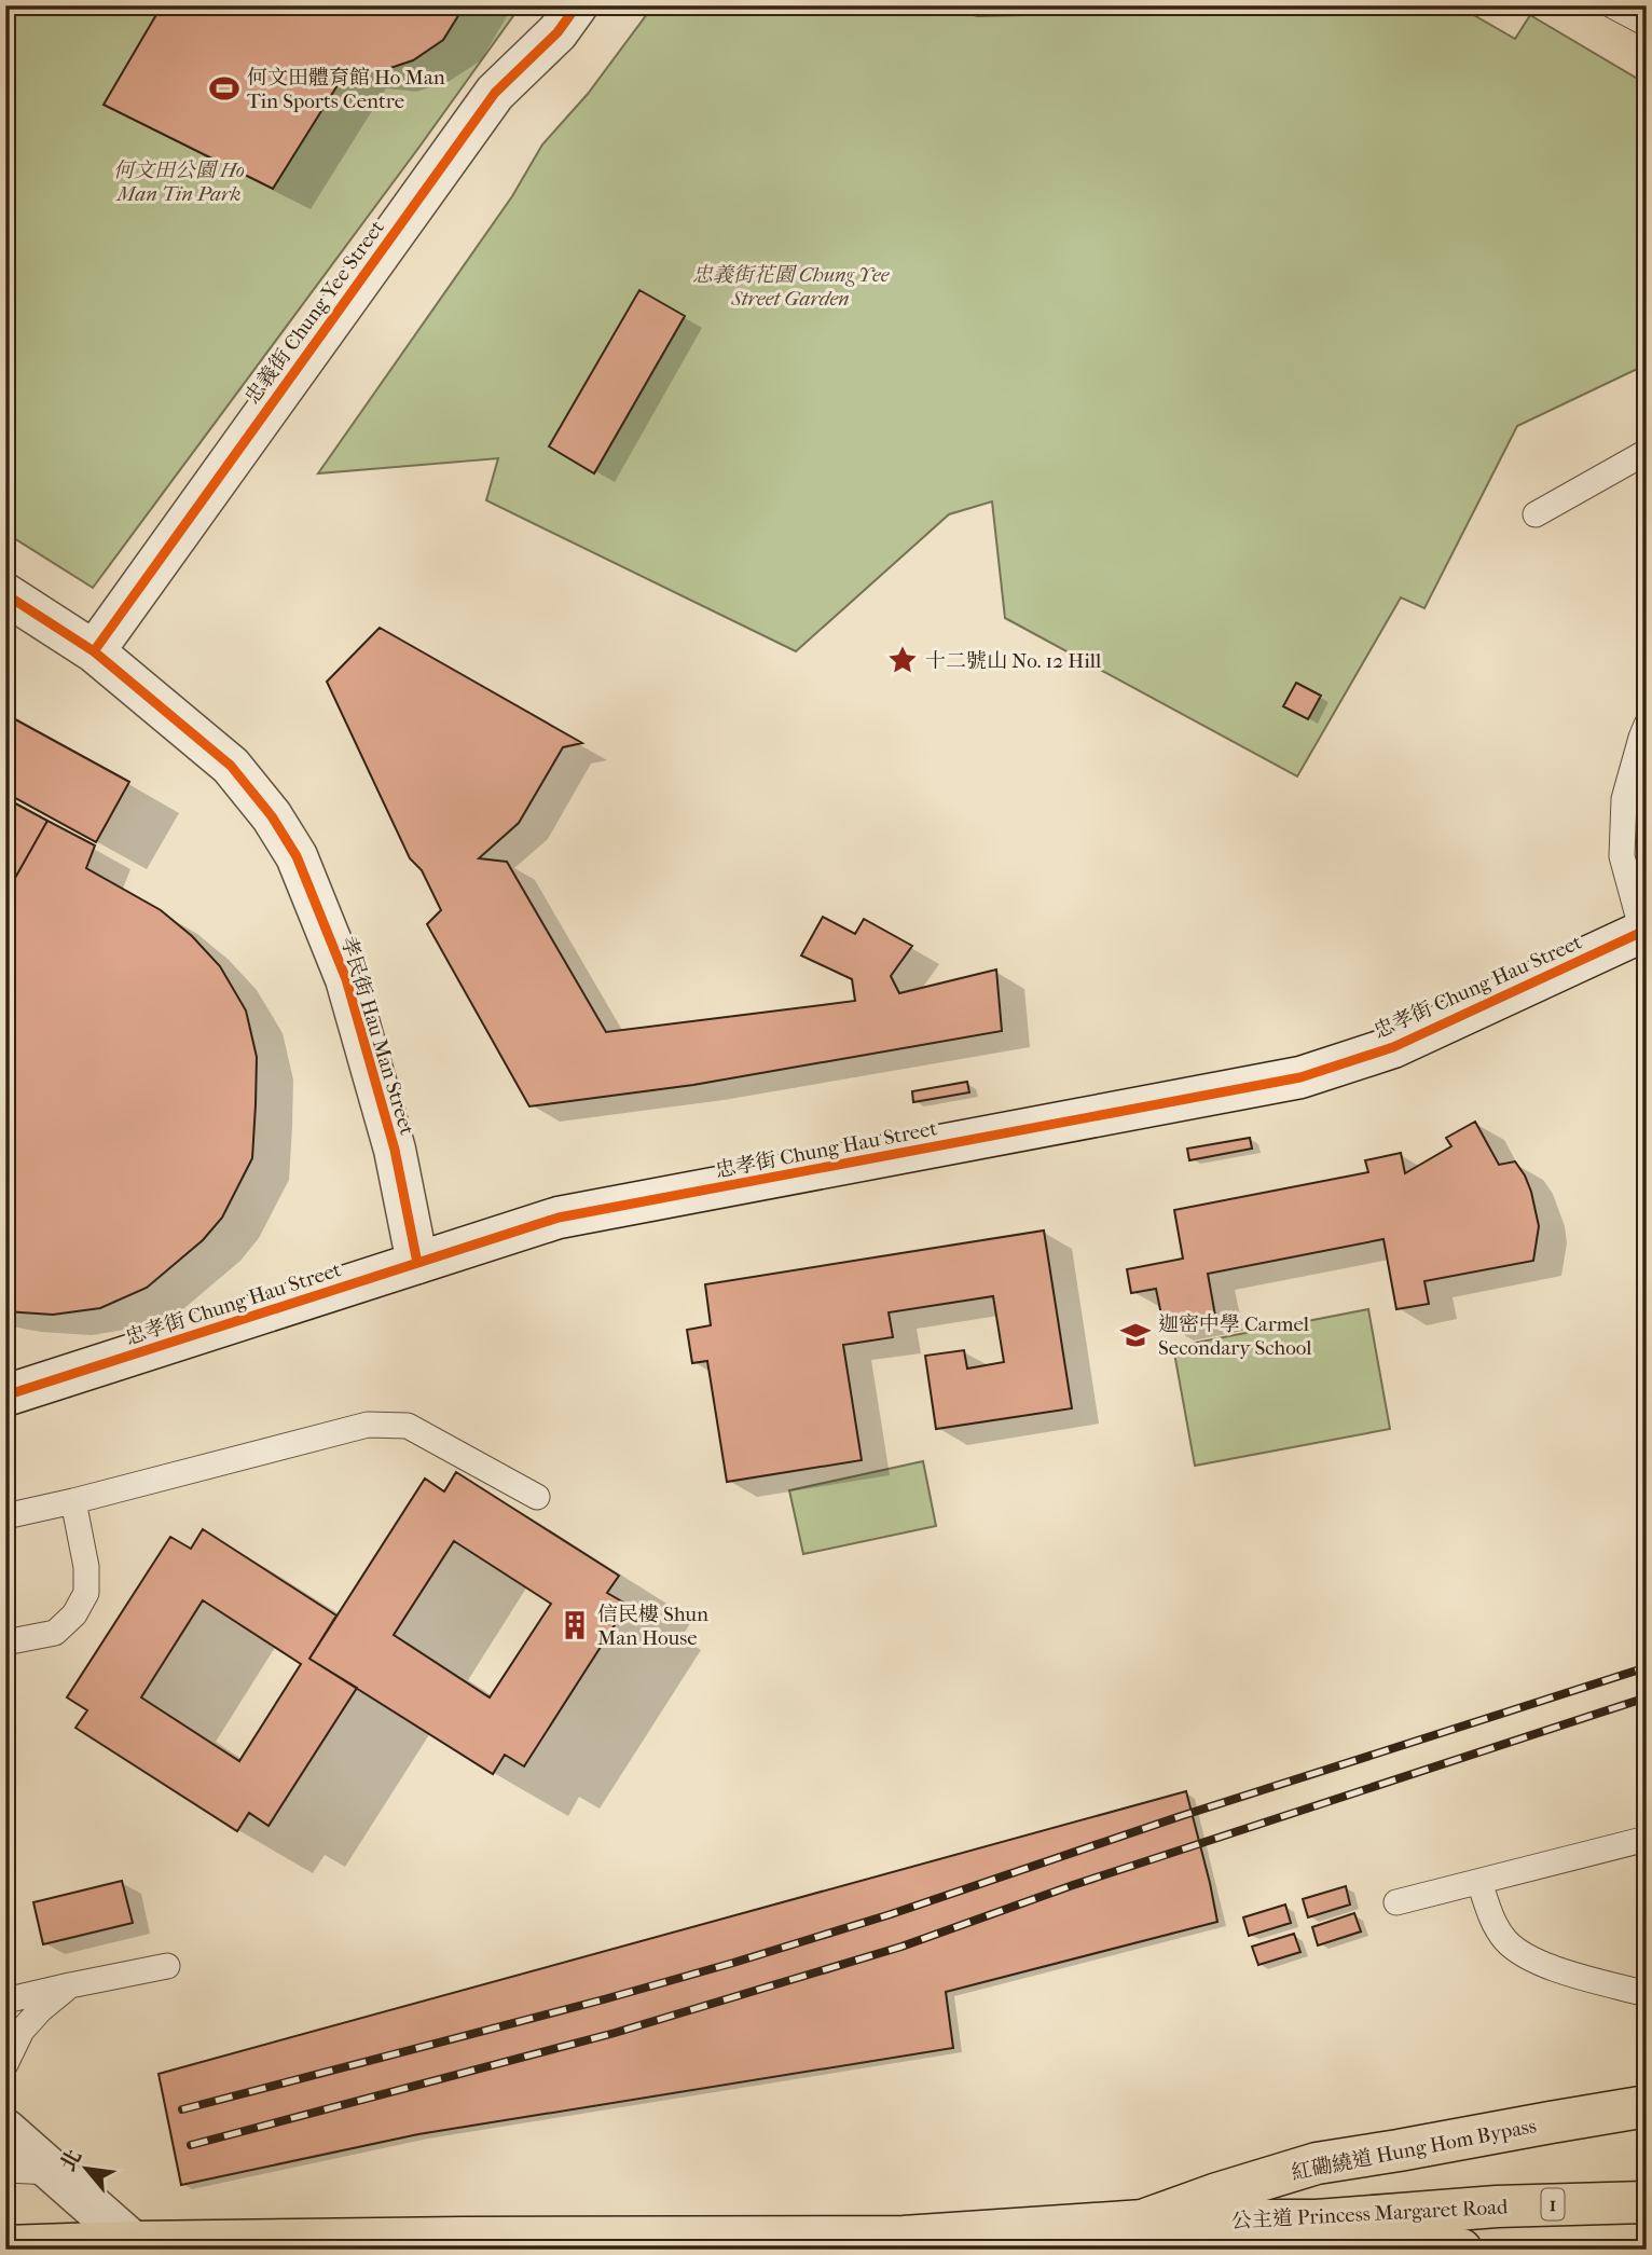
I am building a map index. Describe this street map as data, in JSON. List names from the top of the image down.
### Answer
{
  "streets": {
    "main road": ["紅磡繞道 Hung Hom Bypass", "1", "公主道 Princess Margaret Road"],
    "street": ["忠義街 Chung Yee Street", "忠孝街 Chung Hau Street", "孝民街 Hau Man Street"]
  },
  "crossings": [
    ["忠義街 Chung Yee Street", "孝民街 Hau Man Street"],
    ["忠孝街 Chung Hau Street", "孝民街 Hau Man Street"],
    ["紅磡繞道 Hung Hom Bypass", "公主道 Princess Margaret Road"]
  ],
  "parks": ["何文田公園 Ho Man Tin Park", "忠義街花園 Chung Yee Street Garden"],
  "places": {
    "sports": ["何文田體育館 Ho Man Tin Sports Centre"],
    "place": ["十二號山 No. 12 Hill"],
    "school or university": ["迦密中學 Carmel Secondary School"],
    "building": ["信民樓 Shun Man House"]
  },
  "north": "top left"
}
